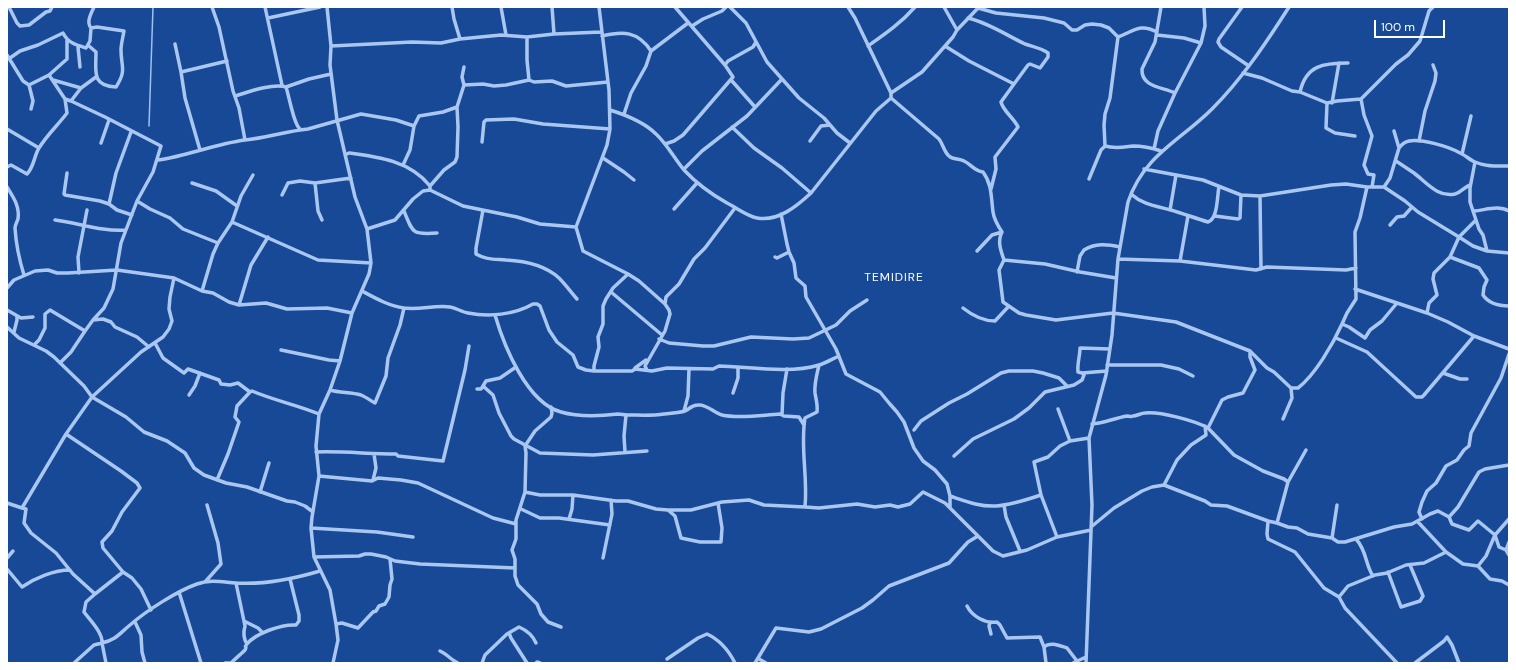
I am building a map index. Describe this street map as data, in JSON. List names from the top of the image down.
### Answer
{
  "districts": ["TEMIDIRE"],
  "scale_bar": "100 m"
}
